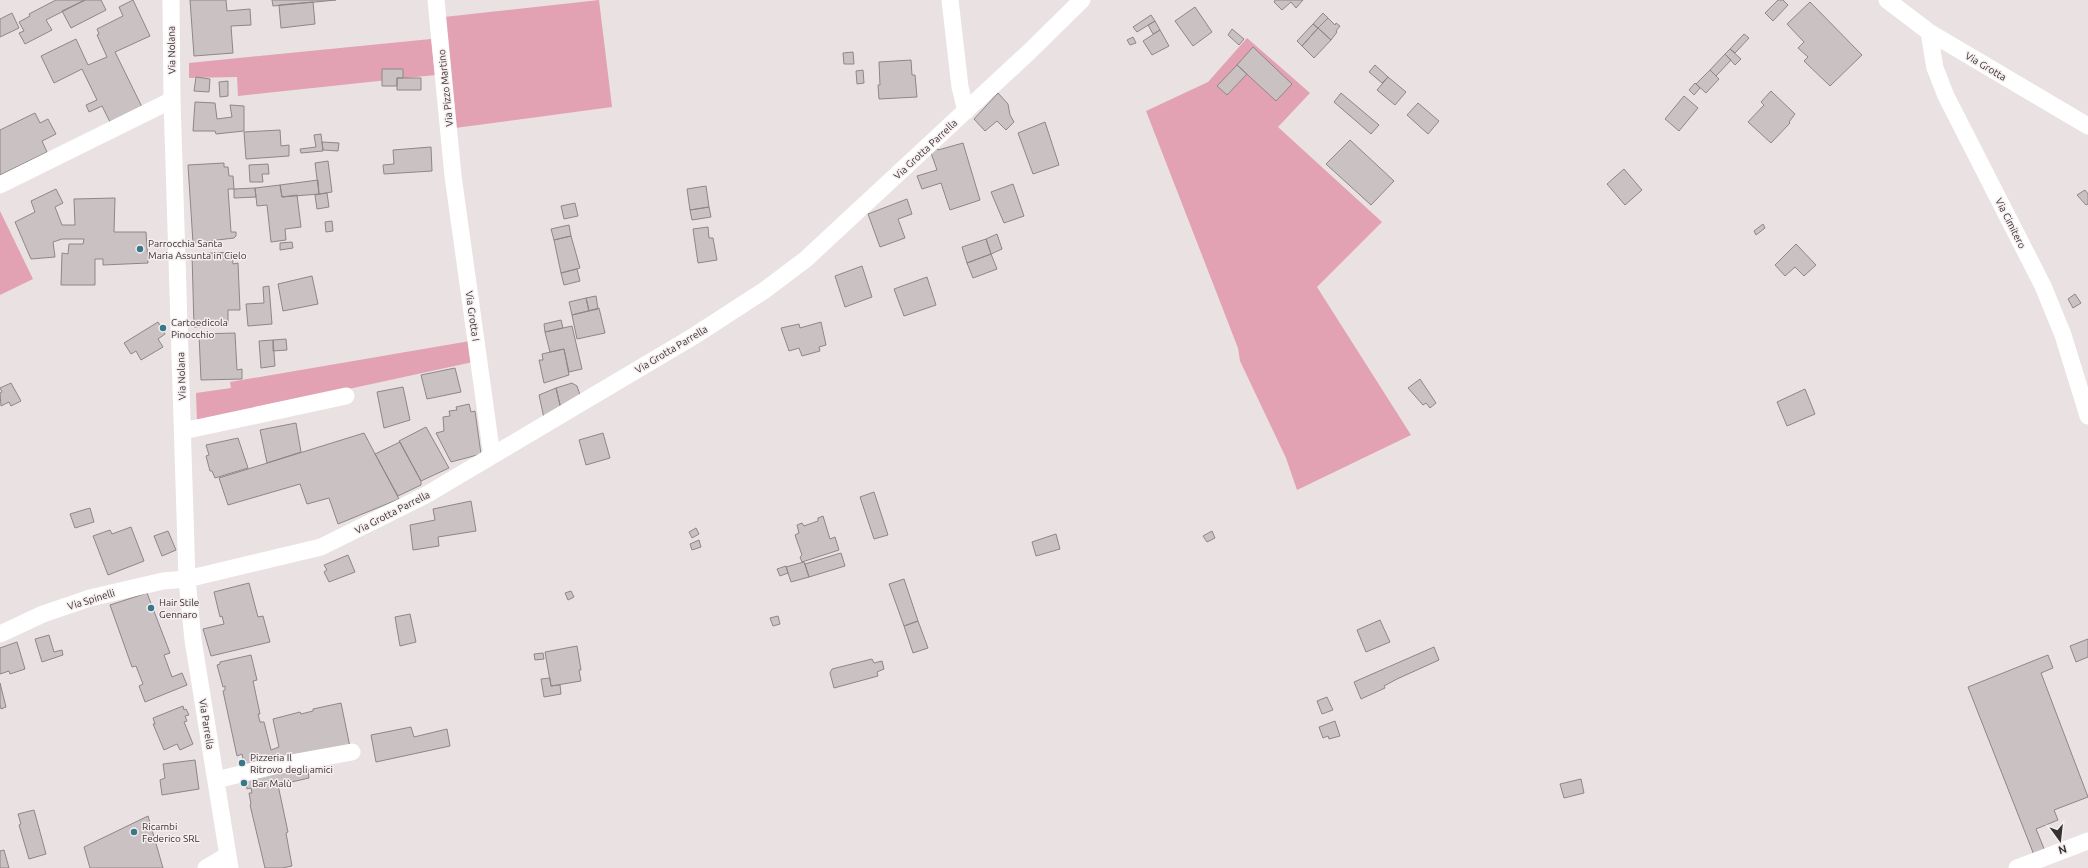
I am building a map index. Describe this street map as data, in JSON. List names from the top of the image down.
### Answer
{
  "streets": {
    "street": [
      "Via Nolana",
      "Via Grotta",
      "Via Pizzo Martino",
      "Via Grotta Parrella",
      "Via Cimitero",
      "Via Grotta I",
      "Via Spinelli",
      "Via Parrella"
    ]
  },
  "crossings": [
    ["Via Nolana", "Via Grotta Parrella"],
    ["Via Nolana", "Via Spinelli"],
    ["Via Nolana", "Via Parrella"],
    ["Via Grotta", "Via Cimitero"],
    ["Via Pizzo Martino", "Via Grotta I"],
    ["Via Grotta Parrella", "Via Grotta I"],
    ["Via Grotta Parrella", "Via Spinelli"],
    ["Via Grotta Parrella", "Via Parrella"],
    ["Via Spinelli", "Via Parrella"]
  ],
  "places": [
    "Parrocchia Santa Maria Assunta in Cielo",
    "Cartoedicola Pinocchio",
    "Hair Stile Gennaro",
    "Pizzeria Il Ritrovo degli amici",
    "Bar Malù",
    "Ricambi Federico SRL"
  ],
  "north": "bottom"
}
